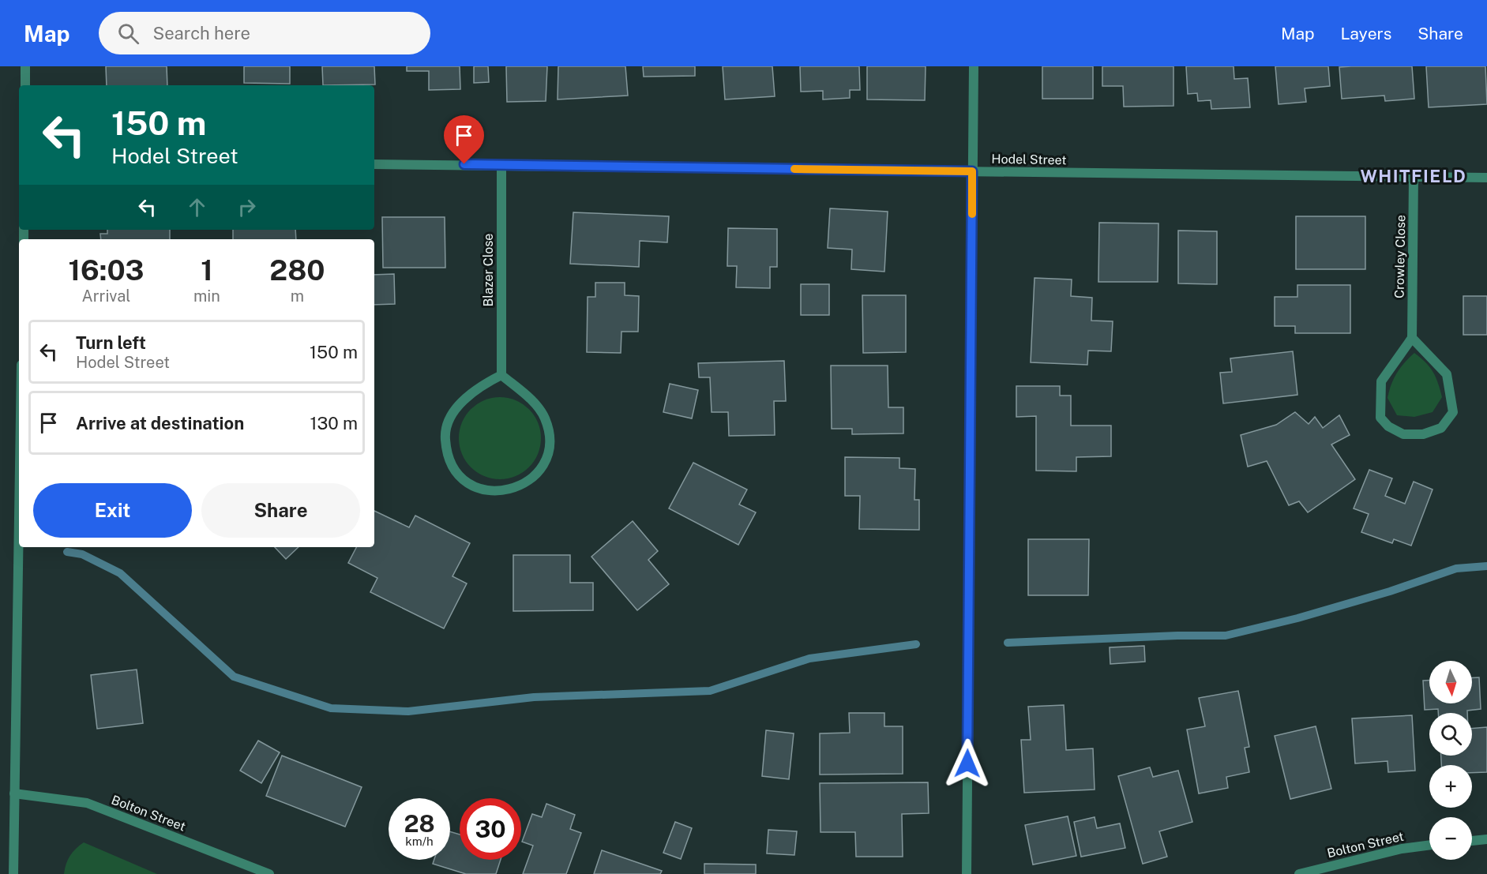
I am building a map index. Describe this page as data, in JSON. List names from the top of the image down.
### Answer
{
  "streets": {
    "street": [
      "Hodel Street",
      "Crowley Close",
      "Blazer Close",
      "Bolton Street"
    ]
  },
  "crossings": [
    ["Hodel Street", "Crowley Close"],
    ["Hodel Street", "Blazer Close"]
  ],
  "districts": ["WHITFIELD"],
  "north": "bottom",
  "page": {
    "header": "Map",
    "search": "Search here",
    "nav": ["Map", "Layers", "Share"],
    "turn": ["150 m", "Hodel Street"],
    "eta": [
      "16:03",
      "Arrival",
      "1",
      "min",
      "280",
      "m"
    ],
    "list": [
      {
        "name": "Turn left",
        "note": "Hodel Street",
        "value": "150 m"
      },
      {
        "name": "Arrive at destination",
        "value": "130 m"
      }
    ],
    "buttons": ["Exit", "Share"],
    "map_buttons": ["+", "−"],
    "speed": "28 km/h",
    "limit": "30"
  }
}
